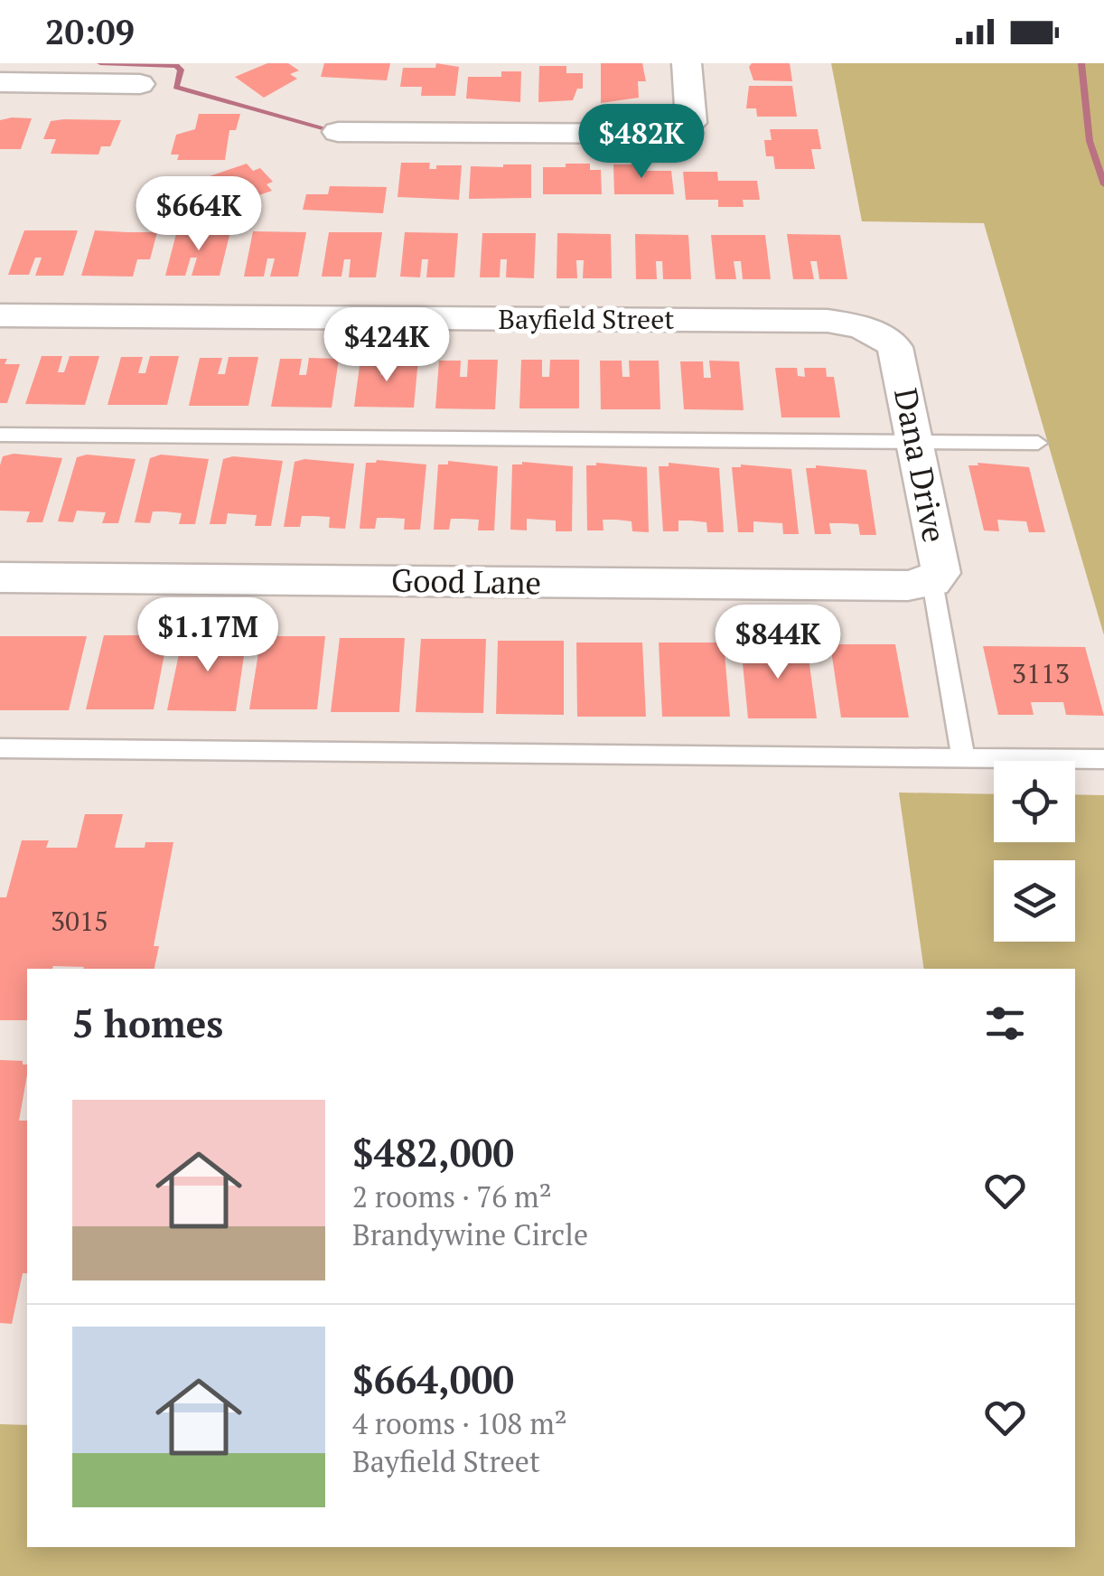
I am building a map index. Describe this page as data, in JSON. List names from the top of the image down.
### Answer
{
  "streets": {
    "street": ["Bayfield Street", "Dana Drive", "Good Lane"]
  },
  "crossings": [
    ["Bayfield Street", "Dana Drive"],
    ["Dana Drive", "Good Lane"]
  ],
  "house_numbers": ["3113", "3015"],
  "page": {
    "status": "20:09",
    "price": [
      "$482K",
      "$664K",
      "$424K",
      "$1.17M",
      "$844K"
    ],
    "heading": "5 homes",
    "list": [
      {
        "name": "$482,000",
        "note": "2 rooms · 76 m² · Brandywine Circle"
      },
      {
        "name": "$664,000",
        "note": "4 rooms · 108 m² · Bayfield Street"
      }
    ]
  }
}
